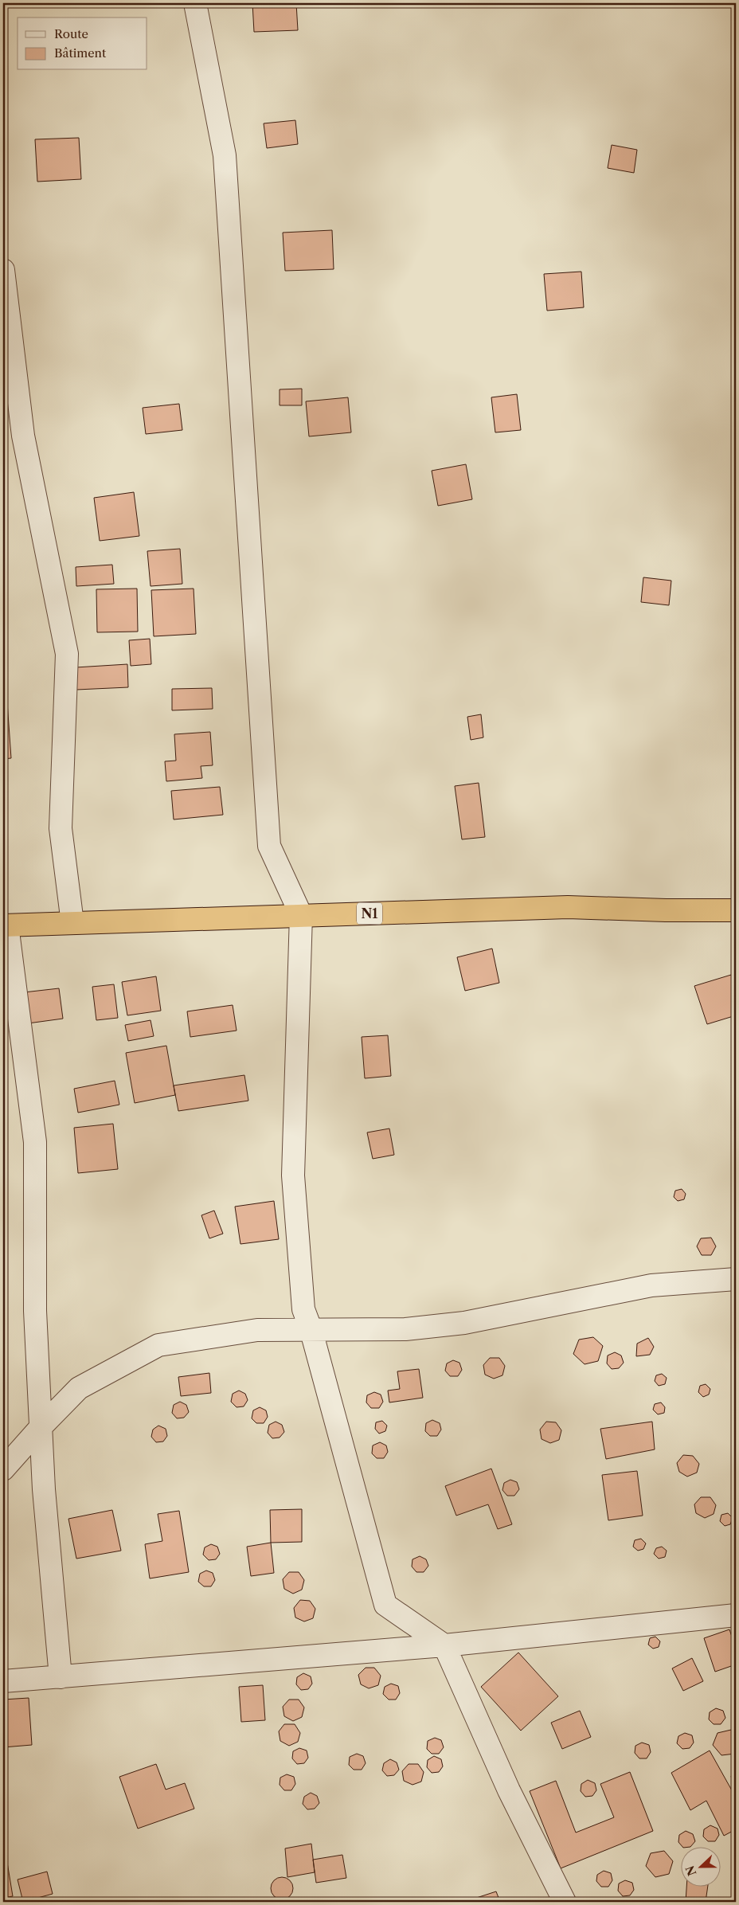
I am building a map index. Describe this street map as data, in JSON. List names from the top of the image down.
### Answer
{
  "streets": {
    "highway": ["N1"]
  },
  "legend": ["Route", "Bâtiment"],
  "north": "left"
}
